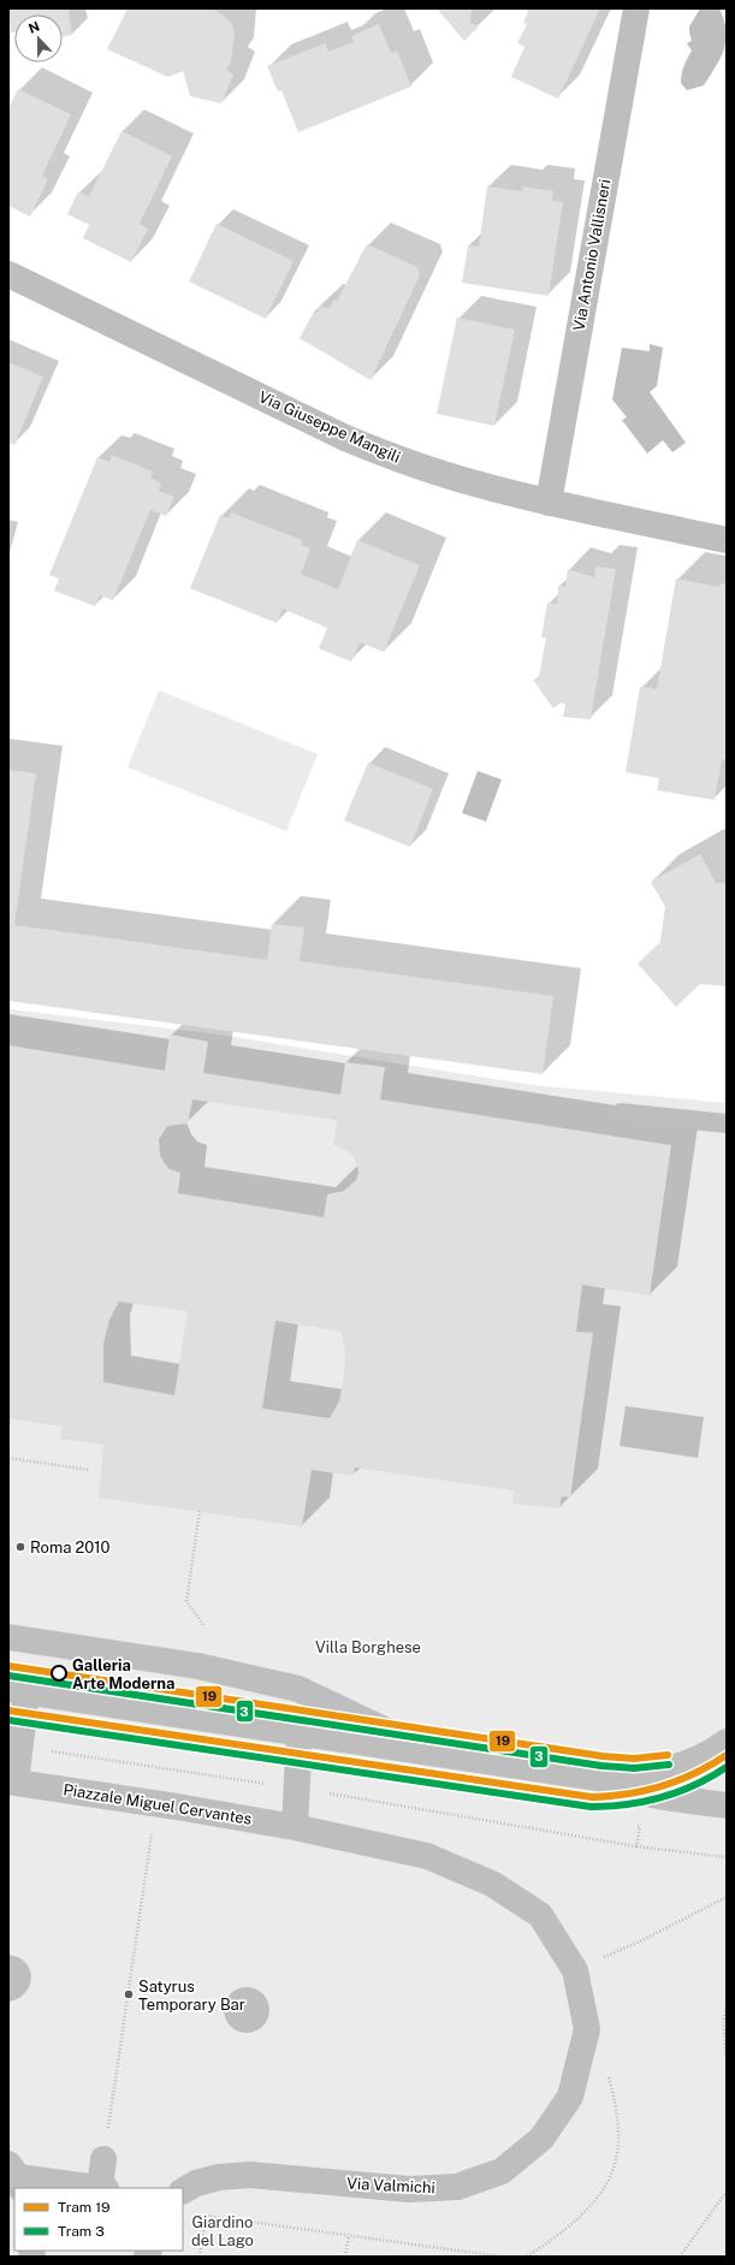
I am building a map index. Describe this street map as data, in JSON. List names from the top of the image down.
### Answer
{
  "streets": {
    "street": [
      "Via Antonio Vallisneri",
      "Via Giuseppe Mangili",
      "Piazzale Miguel Cervantes",
      "Via Valmichi"
    ]
  },
  "crossings": [
    ["Via Antonio Vallisneri", "Via Giuseppe Mangili"],
    ["Piazzale Miguel Cervantes", "Via Valmichi"]
  ],
  "parks": ["Villa Borghese", "Giardino del Lago"],
  "places": ["Roma 2010", "Galleria Arte Moderna", "Satyrus Temporary Bar"],
  "lines": ["tram line 19", "tram line 3"],
  "legend": ["Tram 19", "Tram 3"],
  "north": "top"
}
